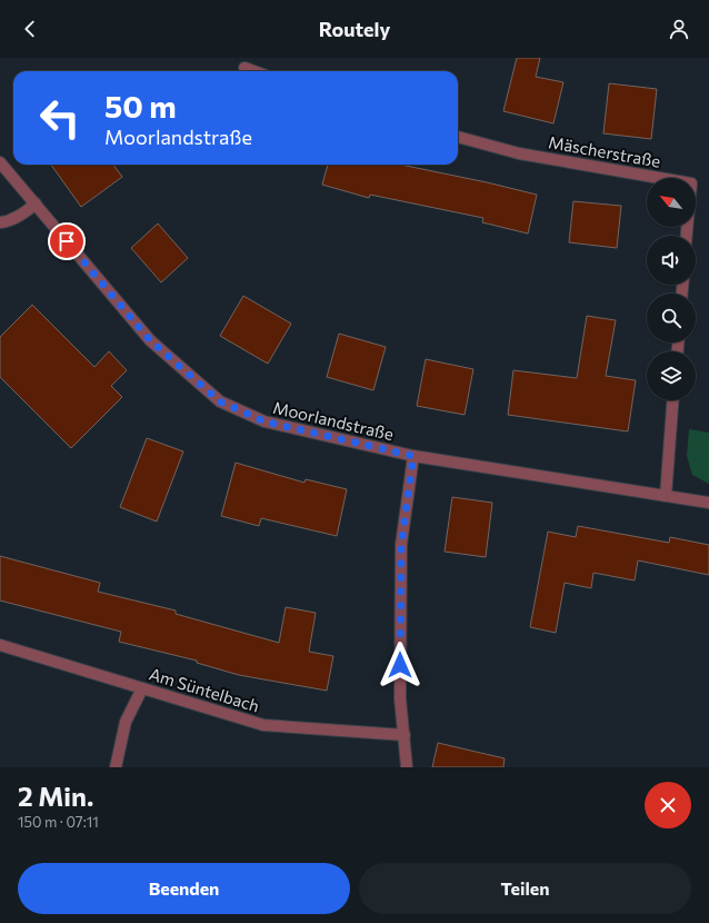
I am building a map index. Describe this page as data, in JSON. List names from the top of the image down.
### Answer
{
  "streets": {
    "street": ["Mäscherstraße", "Moorlandstraße", "Am Süntelbach"]
  },
  "north": "top left",
  "page": {
    "header": "Routely",
    "turn": ["50 m", "Moorlandstraße"],
    "heading": ["2 Min.", "150 m · 07:11"],
    "buttons": ["Beenden", "Teilen"]
  }
}
